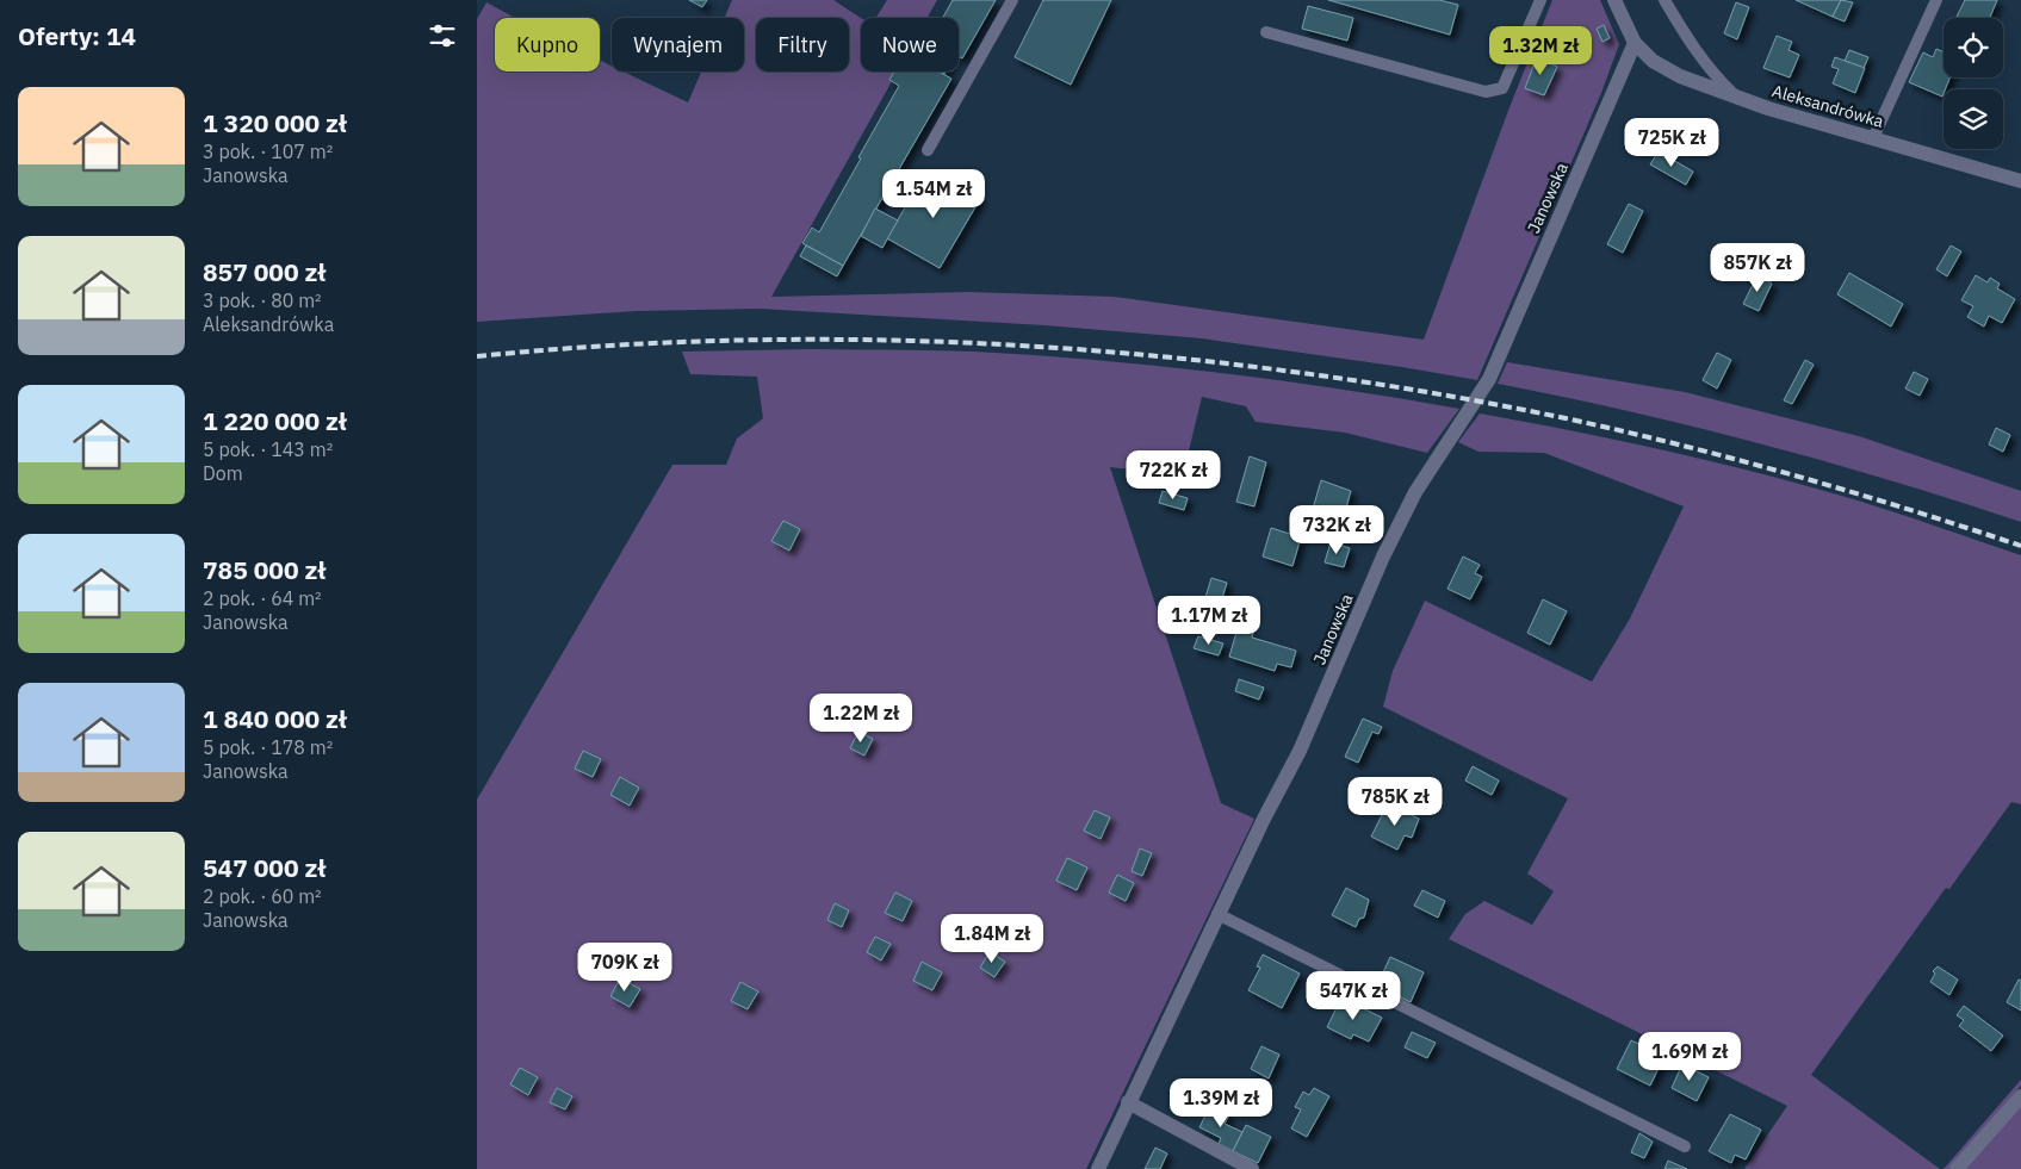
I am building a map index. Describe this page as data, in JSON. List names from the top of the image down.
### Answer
{
  "streets": {
    "street": ["Aleksandrówka", "Janowska"]
  },
  "crossings": [
    ["Aleksandrówka", "Janowska"]
  ],
  "page": {
    "heading": "Oferty: 14",
    "chip": [
      "Kupno",
      "Wynajem",
      "Filtry",
      "Nowe"
    ],
    "price": [
      "1.32M zł",
      "725K zł",
      "1.54M zł",
      "857K zł",
      "722K zł",
      "732K zł",
      "1.17M zł",
      "1.22M zł",
      "785K zł",
      "1.84M zł",
      "709K zł",
      "547K zł",
      "1.69M zł",
      "1.39M zł"
    ],
    "list": [
      {
        "name": "1 320 000 zł",
        "note": "3 pok. · 107 m² · Janowska"
      },
      {
        "name": "857 000 zł",
        "note": "3 pok. · 80 m² · Aleksandrówka"
      },
      {
        "name": "1 220 000 zł",
        "note": "5 pok. · 143 m² · Dom"
      },
      {
        "name": "785 000 zł",
        "note": "2 pok. · 64 m² · Janowska"
      },
      {
        "name": "1 840 000 zł",
        "note": "5 pok. · 178 m² · Janowska"
      },
      {
        "name": "547 000 zł",
        "note": "2 pok. · 60 m² · Janowska"
      }
    ]
  }
}
